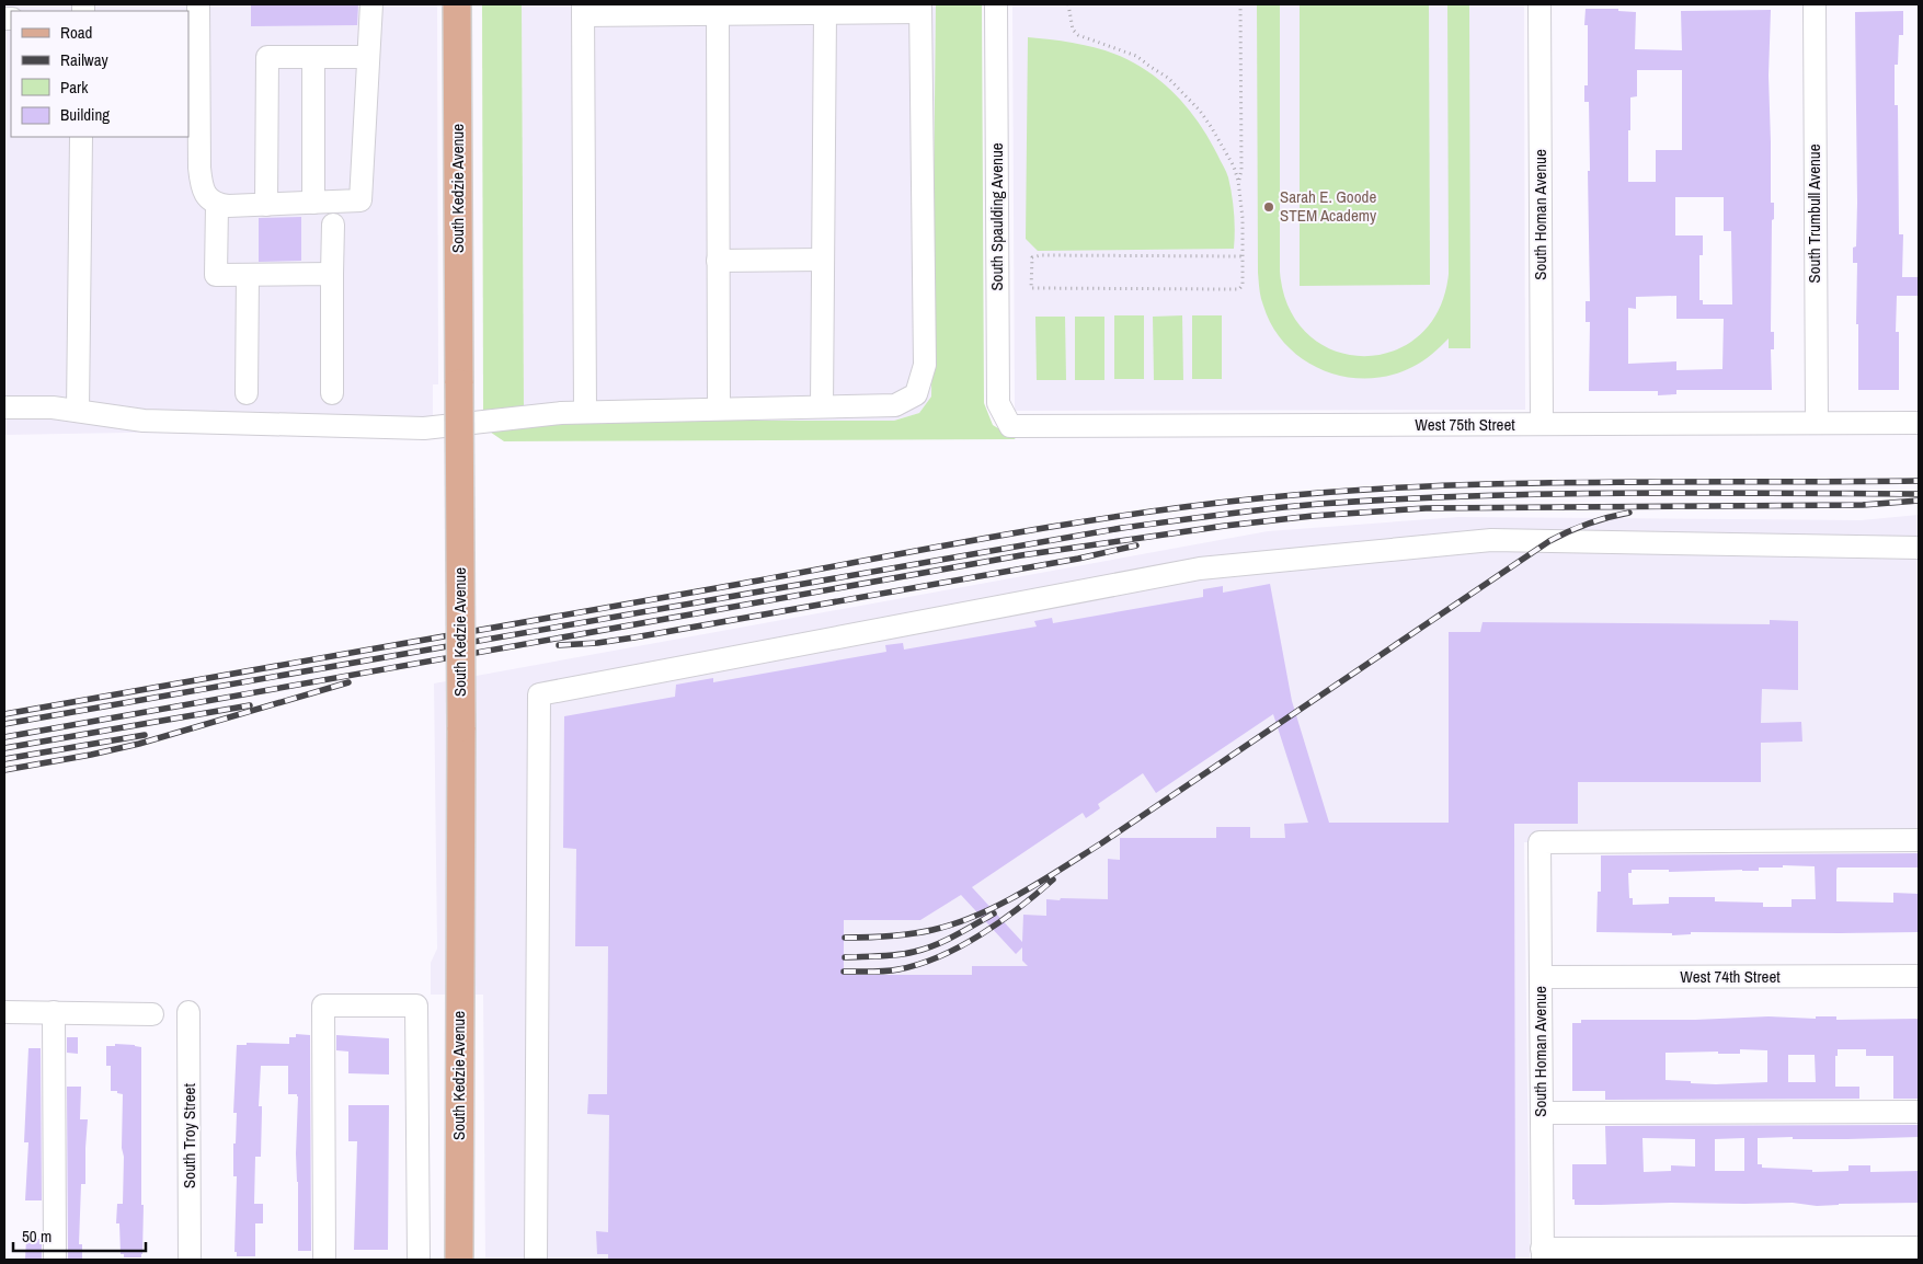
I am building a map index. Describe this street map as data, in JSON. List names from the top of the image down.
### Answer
{
  "streets": {
    "main road": ["South Kedzie Avenue"],
    "street": [
      "South Trumbull Avenue",
      "South Homan Avenue",
      "South Spaulding Avenue",
      "West 75th Street",
      "West 74th Street",
      "South Troy Street"
    ]
  },
  "crossings": [
    ["South Trumbull Avenue", "West 75th Street"],
    ["South Homan Avenue", "West 75th Street"],
    ["South Homan Avenue", "West 74th Street"],
    ["South Spaulding Avenue", "West 75th Street"]
  ],
  "places": ["Sarah E. Goode STEM Academy"],
  "legend": [
    "Road",
    "Railway",
    "Park",
    "Building"
  ],
  "scale_bar": "50 m"
}
